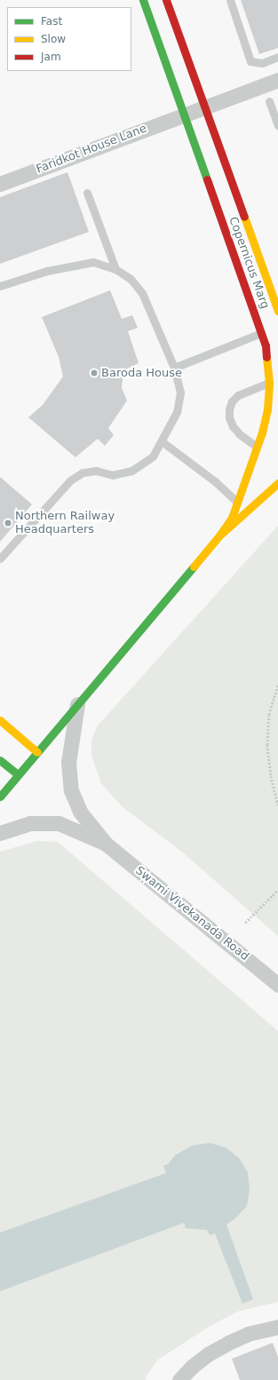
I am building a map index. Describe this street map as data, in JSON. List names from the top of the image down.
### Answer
{
  "streets": {
    "street": ["Faridkot House Lane", "Copernicus Marg", "Swami Vivekanada Road"]
  },
  "crossings": [
    ["Faridkot House Lane", "Copernicus Marg"]
  ],
  "places": ["Baroda House", "Northern Railway Headquarters"],
  "legend": ["Fast", "Slow", "Jam"]
}
